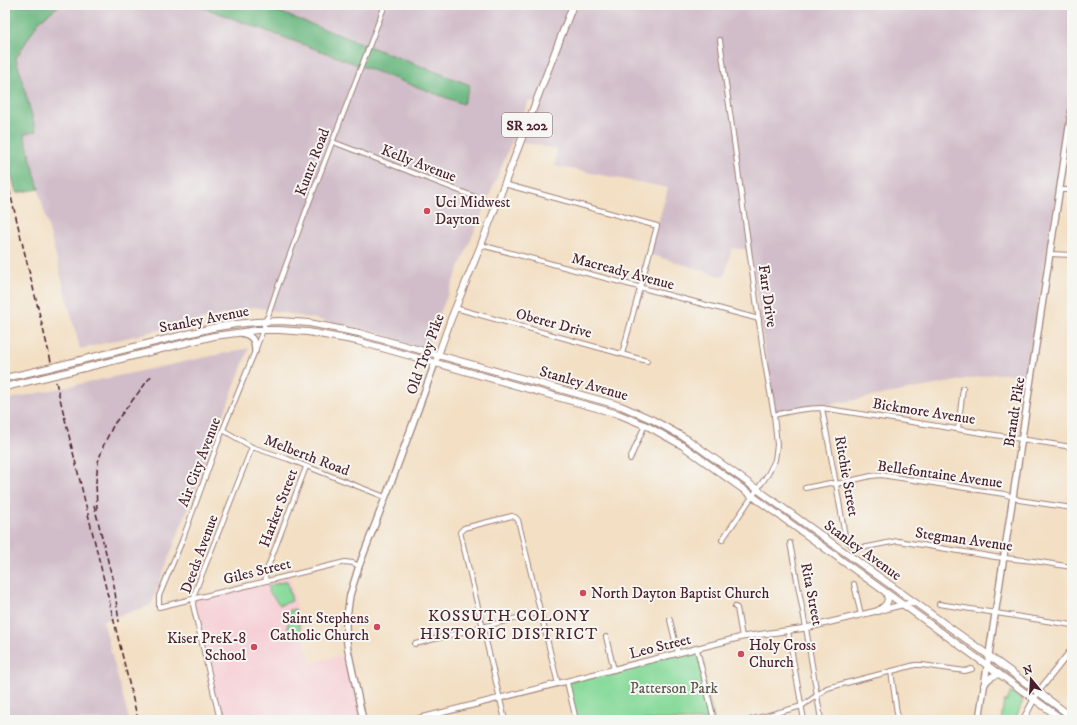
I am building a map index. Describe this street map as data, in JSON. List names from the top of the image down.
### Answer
{
  "streets": {
    "main road": [
      "SR 202",
      "Stanley Avenue",
      "Old Troy Pike",
      "Brandt Pike"
    ],
    "street": [
      "Kuntz Road",
      "Kelly Avenue",
      "Macready Avenue",
      "Farr Drive",
      "Oberer Drive",
      "Bickmore Avenue",
      "Melberth Road",
      "Air City Avenue",
      "Bellefontaine Avenue",
      "Ritchie Street",
      "Harker Street",
      "Stegman Avenue",
      "Deeds Avenue",
      "Giles Street",
      "Rita Street",
      "Leo Street"
    ]
  },
  "crossings": [
    ["Kuntz Road", "Kelly Avenue"],
    ["Kuntz Road", "Stanley Avenue"],
    ["Kuntz Road", "Air City Avenue"],
    ["Kelly Avenue", "Old Troy Pike"],
    ["Macready Avenue", "Farr Drive"],
    ["Macready Avenue", "Old Troy Pike"],
    ["Farr Drive", "Stanley Avenue"],
    ["Farr Drive", "Bickmore Avenue"],
    ["Stanley Avenue", "Old Troy Pike"],
    ["Stanley Avenue", "Brandt Pike"],
    ["Stanley Avenue", "Air City Avenue"],
    ["Stanley Avenue", "Leo Street"],
    ["Oberer Drive", "Old Troy Pike"],
    ["Old Troy Pike", "Melberth Road"],
    ["Old Troy Pike", "Giles Street"],
    ["Bickmore Avenue", "Brandt Pike"],
    ["Bickmore Avenue", "Ritchie Street"],
    ["Brandt Pike", "Bellefontaine Avenue"],
    ["Brandt Pike", "Stegman Avenue"],
    ["Melberth Road", "Air City Avenue"],
    ["Melberth Road", "Harker Street"],
    ["Melberth Road", "Deeds Avenue"],
    ["Air City Avenue", "Giles Street"],
    ["Bellefontaine Avenue", "Ritchie Street"],
    ["Ritchie Street", "Stegman Avenue"],
    ["Harker Street", "Giles Street"],
    ["Deeds Avenue", "Giles Street"],
    ["Rita Street", "Leo Street"]
  ],
  "districts": ["KOSSUTH COLONY HISTORIC DISTRICT"],
  "parks": ["Patterson Park"],
  "places": [
    "Uci Midwest Dayton",
    "North Dayton Baptist Church",
    "Saint Stephens Catholic Church",
    "Kiser PreK-8 School",
    "Holy Cross Church"
  ],
  "north": "top"
}
